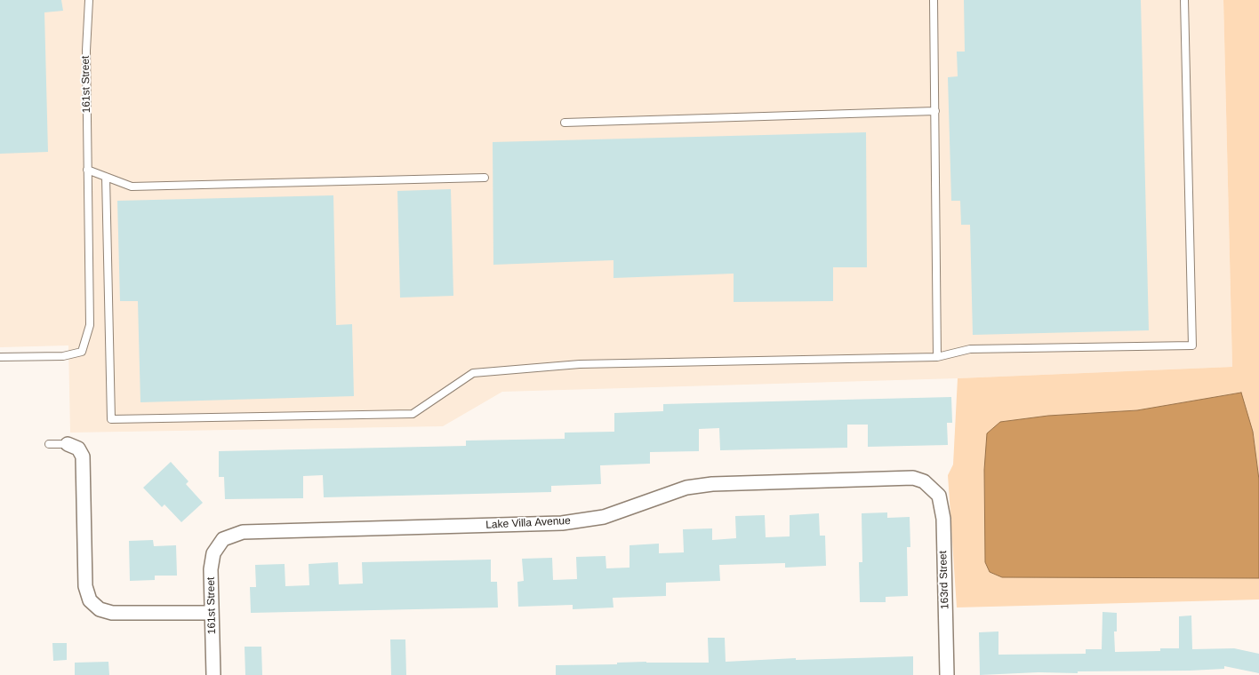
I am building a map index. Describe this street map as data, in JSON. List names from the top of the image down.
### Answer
{
  "streets": {
    "street": ["161st Street", "Lake Villa Avenue", "163rd Street"]
  },
  "crossings": [
    ["161st Street", "Lake Villa Avenue"],
    ["Lake Villa Avenue", "163rd Street"]
  ]
}
